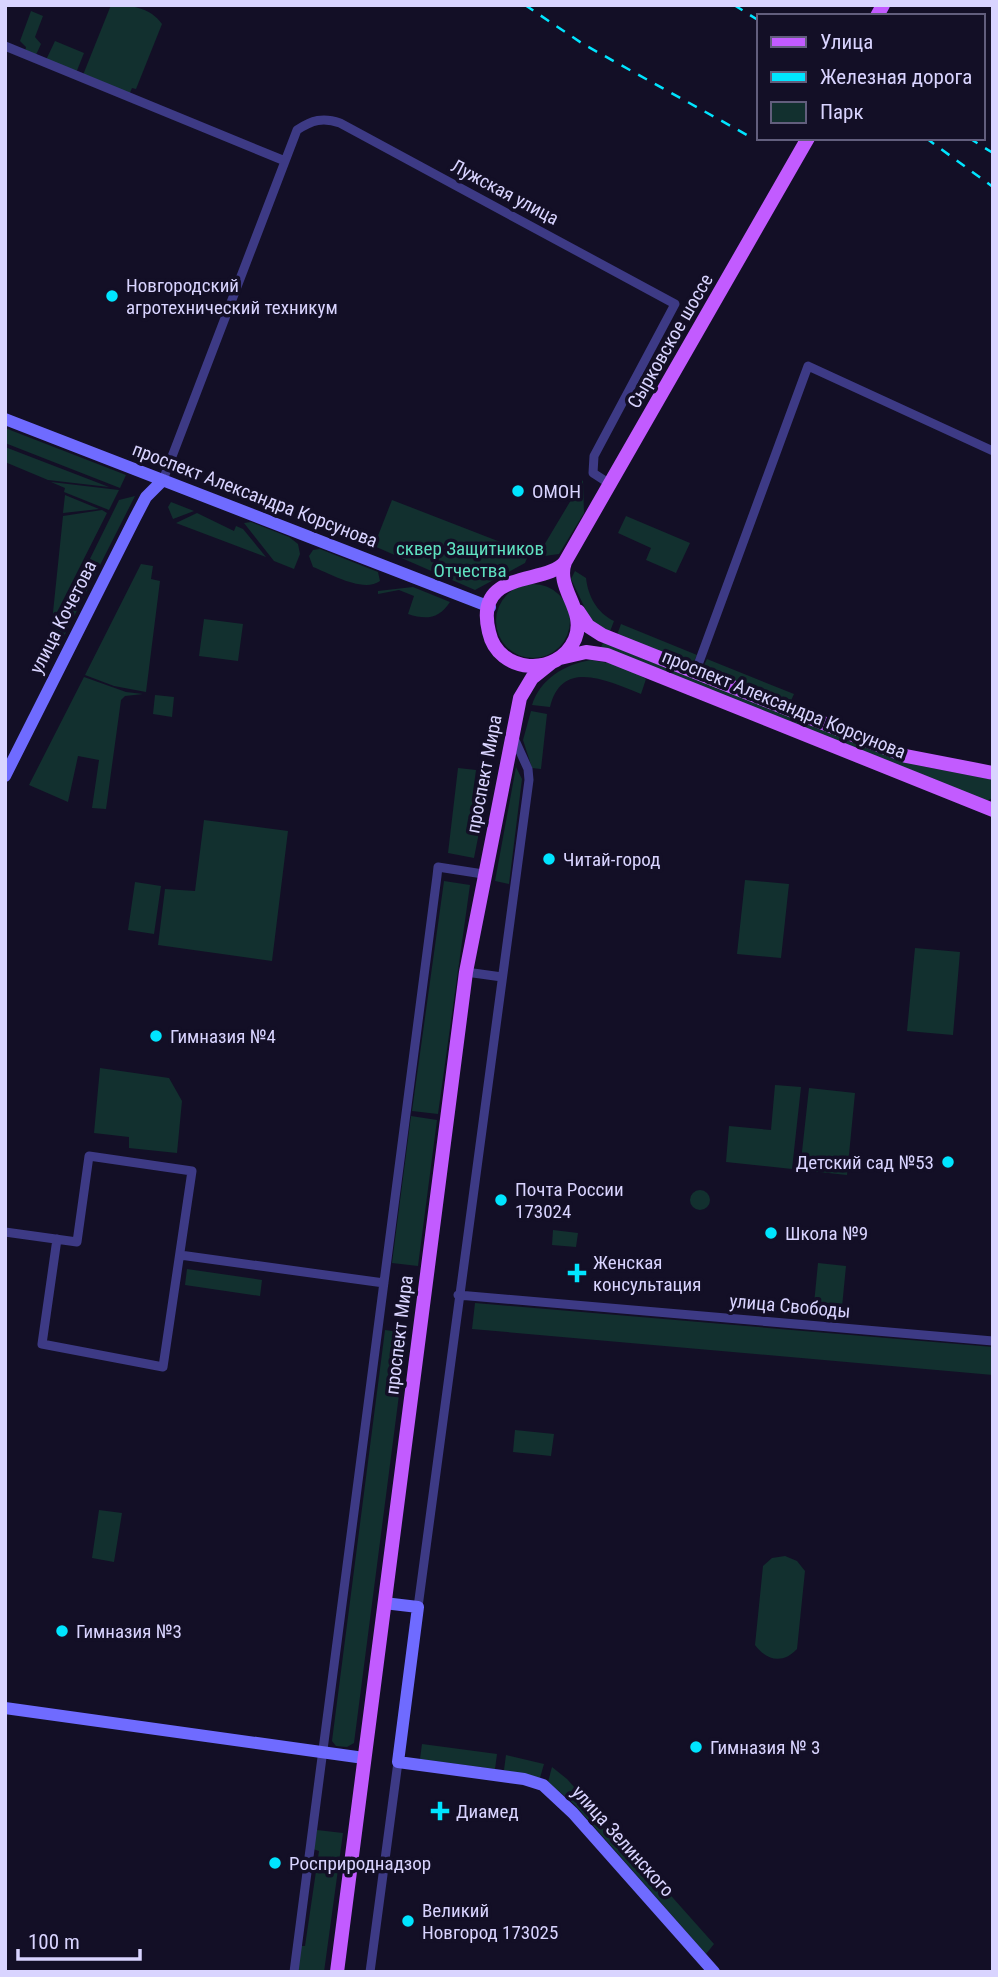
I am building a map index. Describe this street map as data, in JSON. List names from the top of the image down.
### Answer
{
  "streets": {
    "main road": ["Сырковское шоссе", "проспект Александра Корсунова", "проспект Мира"],
    "street": [
      "Лужская улица",
      "улица Кочетова",
      "улица Свободы",
      "улица Зелинского"
    ]
  },
  "crossings": [
    ["Лужская улица", "Сырковское шоссе"],
    ["проспект Александра Корсунова", "улица Кочетова"],
    ["проспект Александра Корсунова", "проспект Мира"]
  ],
  "parks": ["сквер Защитников Отчества"],
  "places": {
    "other": [
      "Новгородский агротехнический техникум",
      "ОМОН",
      "Читай-город",
      "Гимназия №4",
      "Детский сад №53",
      "Почта России 173024",
      "Школа №9",
      "Гимназия №3",
      "Гимназия № 3",
      "Росприроднадзор",
      "Великий Новгород 173025"
    ],
    "health": ["Женская консультация", "Диамед"]
  },
  "legend": ["Улица", "Железная дорога", "Парк"],
  "scale_bar": "100 m"
}
